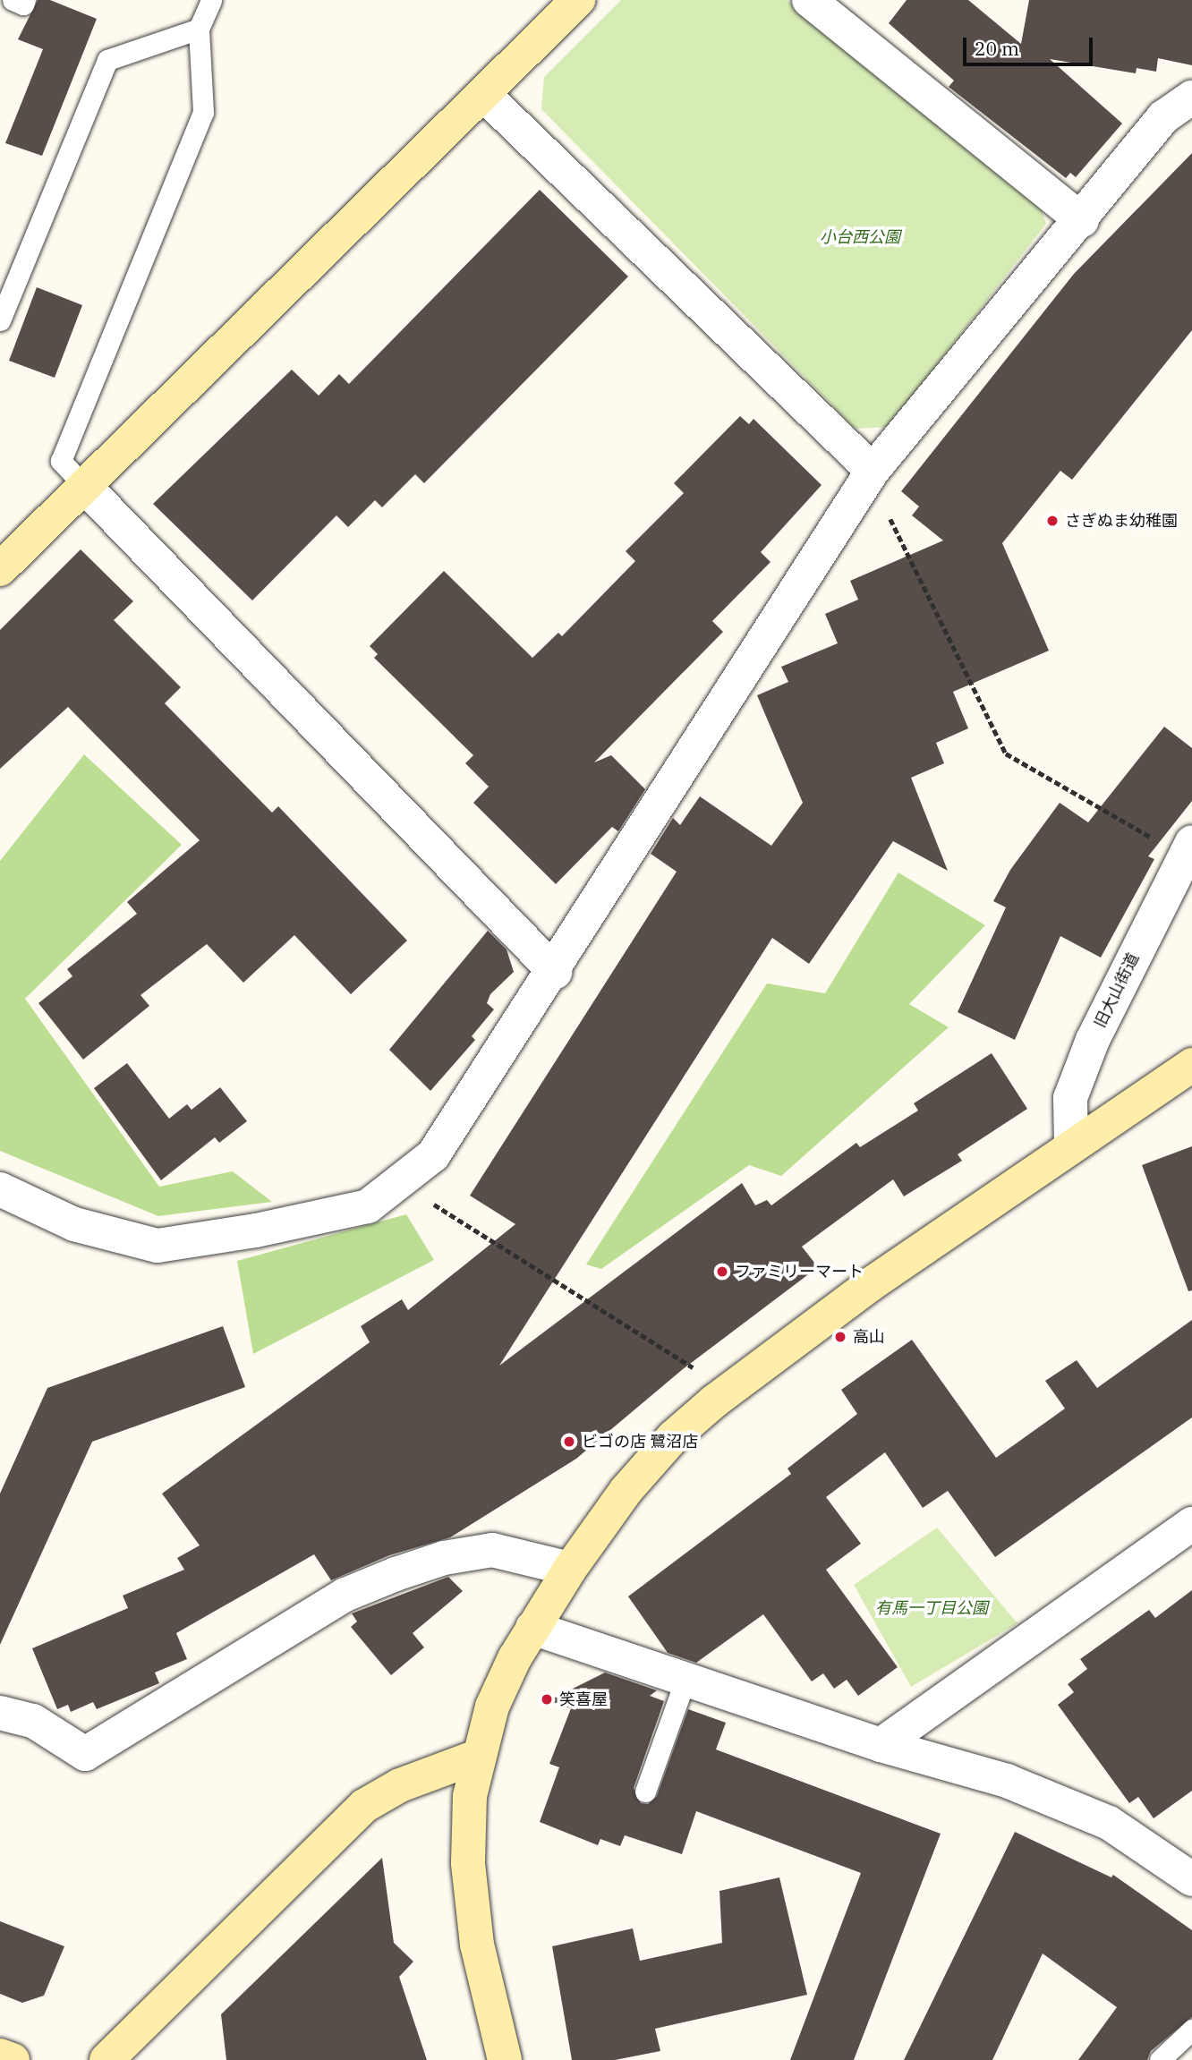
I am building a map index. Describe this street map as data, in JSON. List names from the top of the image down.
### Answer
{
  "streets": {
    "street": ["旧大山街道"]
  },
  "parks": ["小台西公園", "有馬一丁目公園"],
  "places": [
    "さぎぬま幼稚園",
    "ファミリーマート",
    "高山",
    "ビゴの店 鷺沼店",
    "笑喜屋"
  ],
  "scale_bar": "20 m"
}
